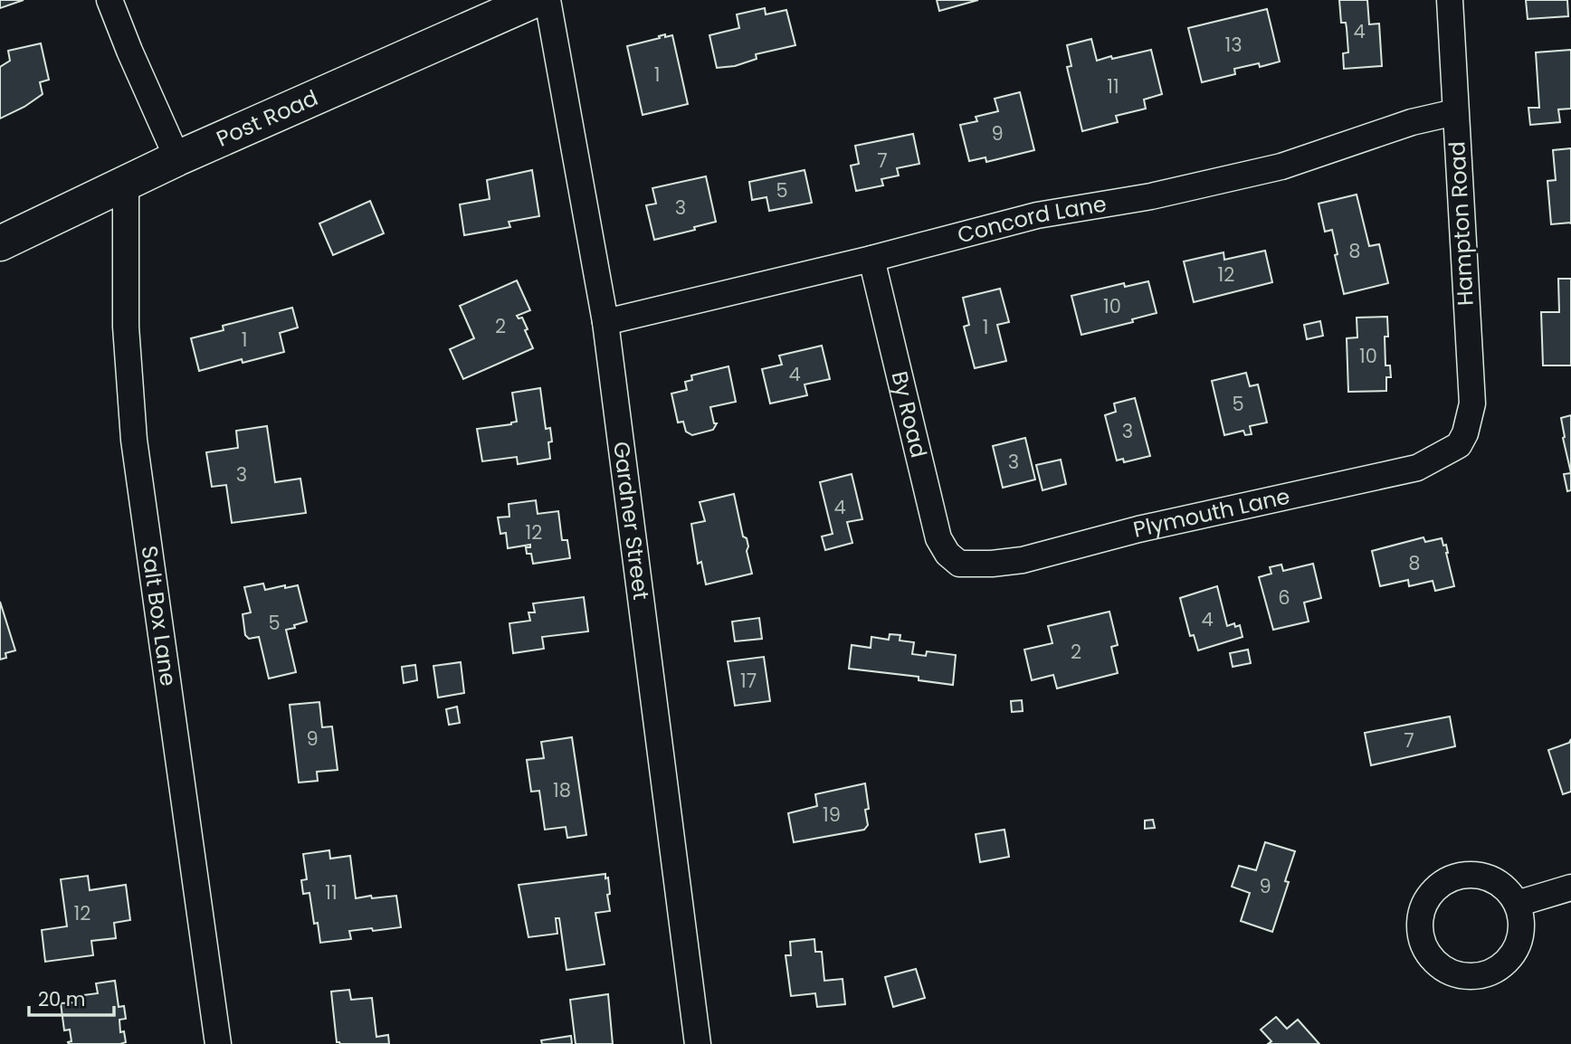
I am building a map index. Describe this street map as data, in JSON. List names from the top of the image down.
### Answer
{
  "streets": {
    "main road": ["Post Road"],
    "street": [
      "Concord Lane",
      "Hampton Road",
      "By Road",
      "Plymouth Lane",
      "Gardner Street",
      "Salt Box Lane"
    ]
  },
  "crossings": [
    ["Post Road", "Salt Box Lane"],
    ["Concord Lane", "Hampton Road"],
    ["Concord Lane", "By Road"],
    ["Concord Lane", "Gardner Street"],
    ["Hampton Road", "Plymouth Lane"],
    ["By Road", "Plymouth Lane"]
  ],
  "house_numbers": [
    "4",
    "13",
    "1",
    "11",
    "9",
    "7",
    "5",
    "3",
    "8",
    "12",
    "10",
    "2",
    "1",
    "1",
    "10",
    "4",
    "5",
    "3",
    "3",
    "3",
    "4",
    "12",
    "8",
    "6",
    "4",
    "5",
    "2",
    "17",
    "9",
    "7",
    "18",
    "19",
    "9",
    "11",
    "12"
  ],
  "scale_bar": "20 m"
}
